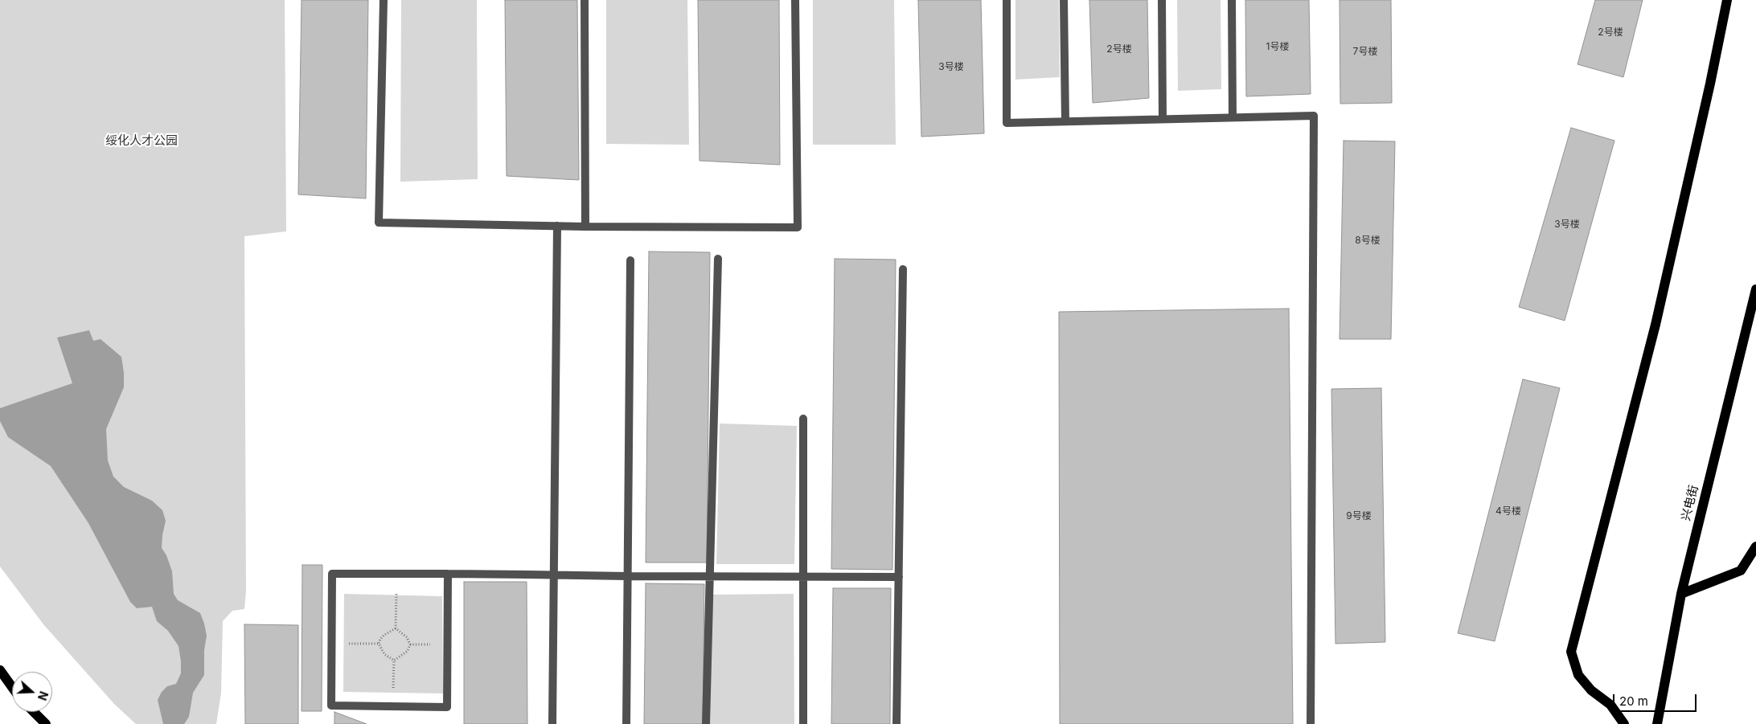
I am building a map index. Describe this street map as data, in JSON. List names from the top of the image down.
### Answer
{
  "streets": {
    "main road": ["兴电街"]
  },
  "parks": ["绥化人才公园"],
  "house_numbers": [
    "2号楼",
    "1号楼",
    "2号楼",
    "7号楼",
    "3号楼",
    "3号楼",
    "8号楼",
    "4号楼",
    "9号楼"
  ],
  "scale_bar": "20 m",
  "north": "right"
}
